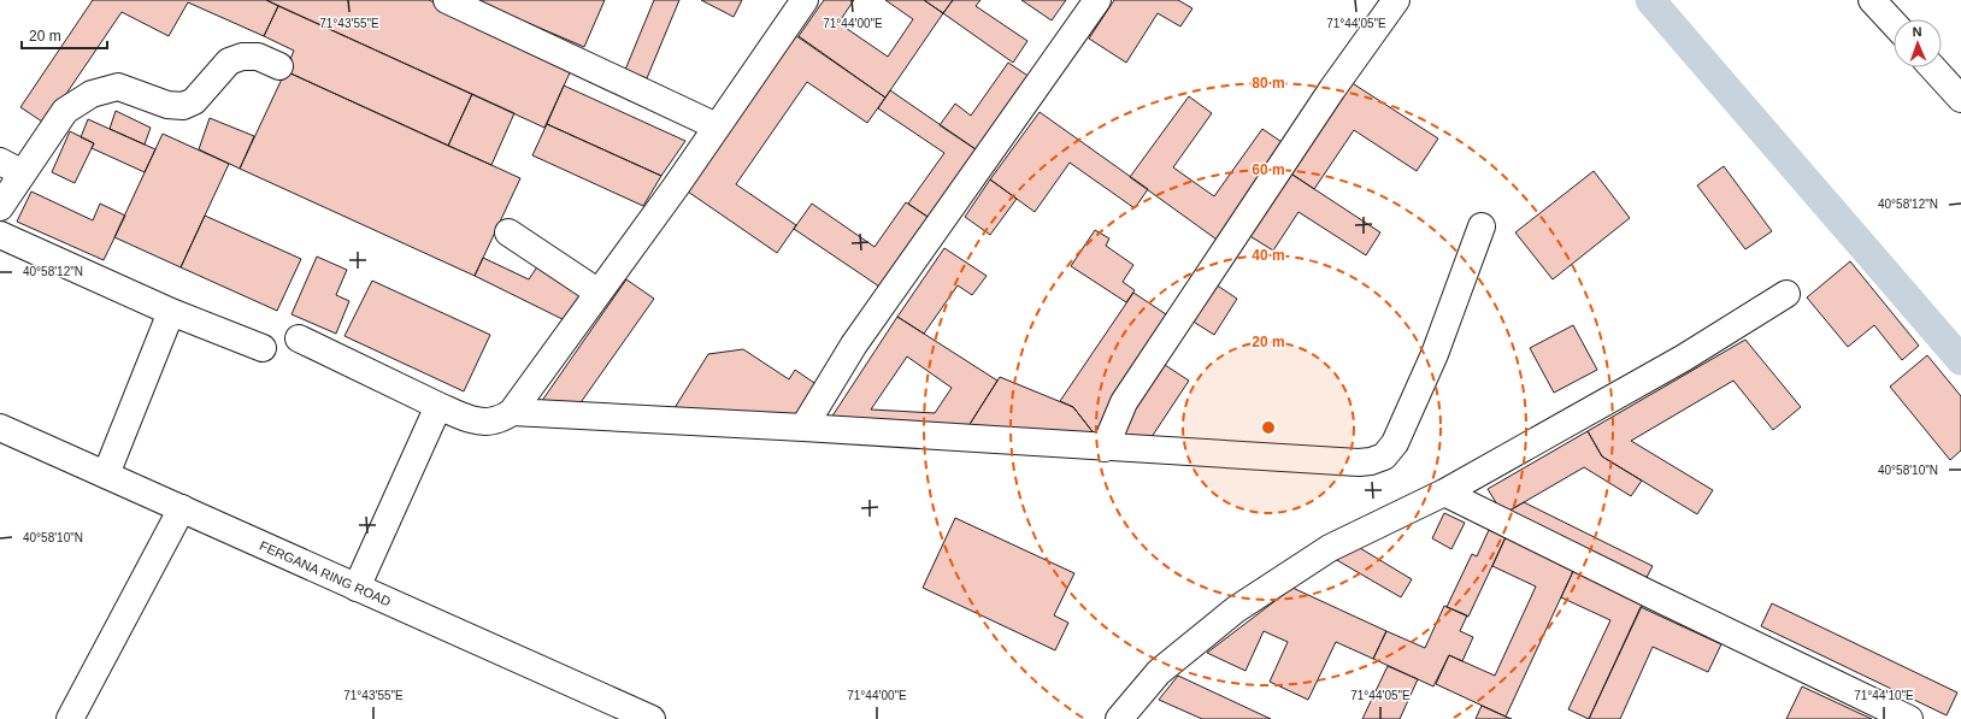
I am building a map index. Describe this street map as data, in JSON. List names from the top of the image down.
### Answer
{
  "streets": {
    "main road": ["FERGANA RING ROAD"]
  },
  "scale_bar": "20 m",
  "north": "top",
  "coordinates": [
    "71°43'55\"E",
    "71°44'00\"E",
    "71°44'05\"E",
    "40°58'12\"N",
    "40°58'10\"N",
    "71°44'10\"E"
  ],
  "rings": [
    "80 m",
    "60 m",
    "40 m",
    "20 m"
  ]
}
